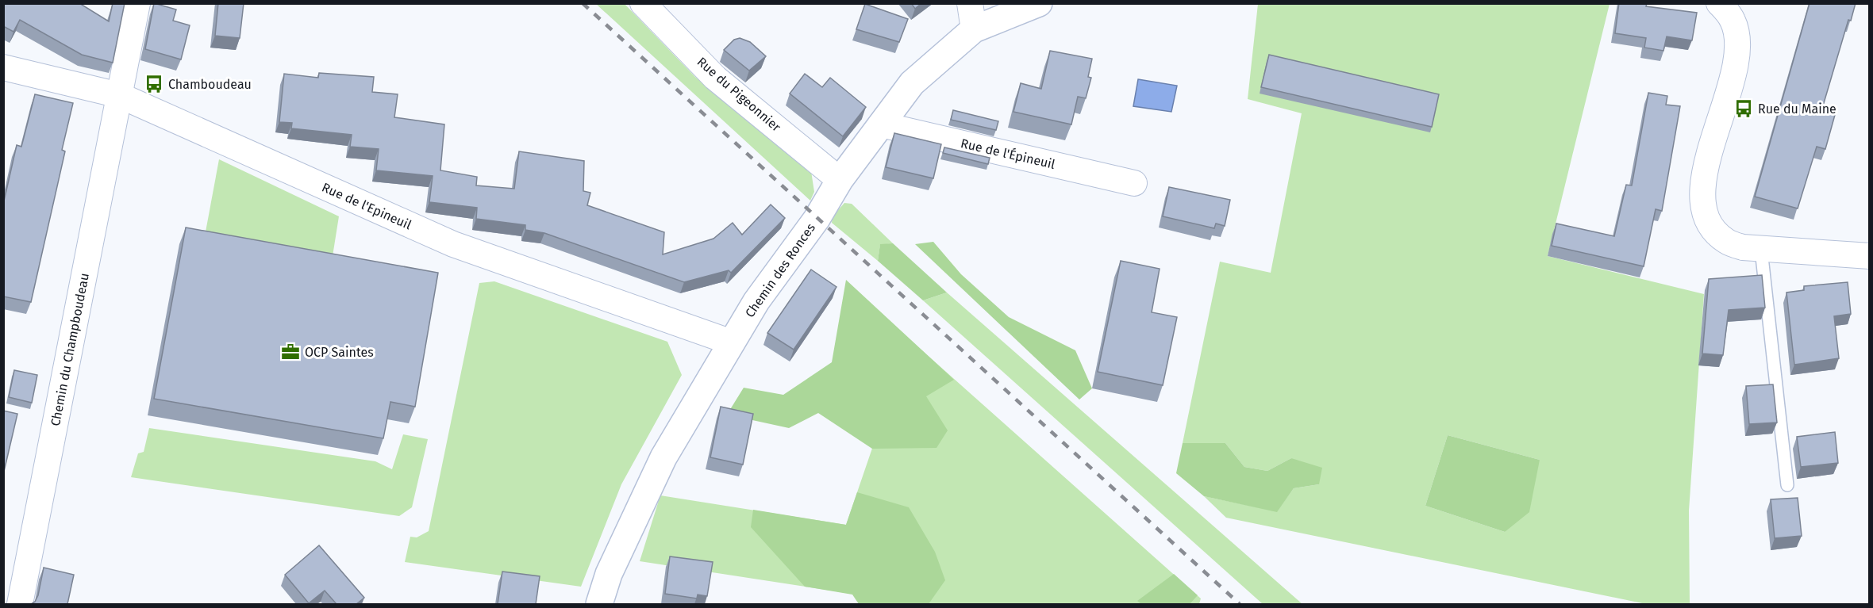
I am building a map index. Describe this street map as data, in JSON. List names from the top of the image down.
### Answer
{
  "streets": {
    "street": [
      "Rue du Pigeonnier",
      "Rue de l'Épineuil",
      "Rue de l'Epineuil",
      "Chemin des Ronces",
      "Chemin du Champboudeau"
    ]
  },
  "crossings": [
    ["Rue du Pigeonnier", "Chemin des Ronces"],
    ["Rue de l'Épineuil", "Chemin des Ronces"],
    ["Rue de l'Epineuil", "Chemin des Ronces"],
    ["Rue de l'Epineuil", "Chemin du Champboudeau"]
  ],
  "places": {
    "bus stop": ["Chamboudeau", "Rue du Maine"],
    "office": ["OCP Saintes"]
  }
}
